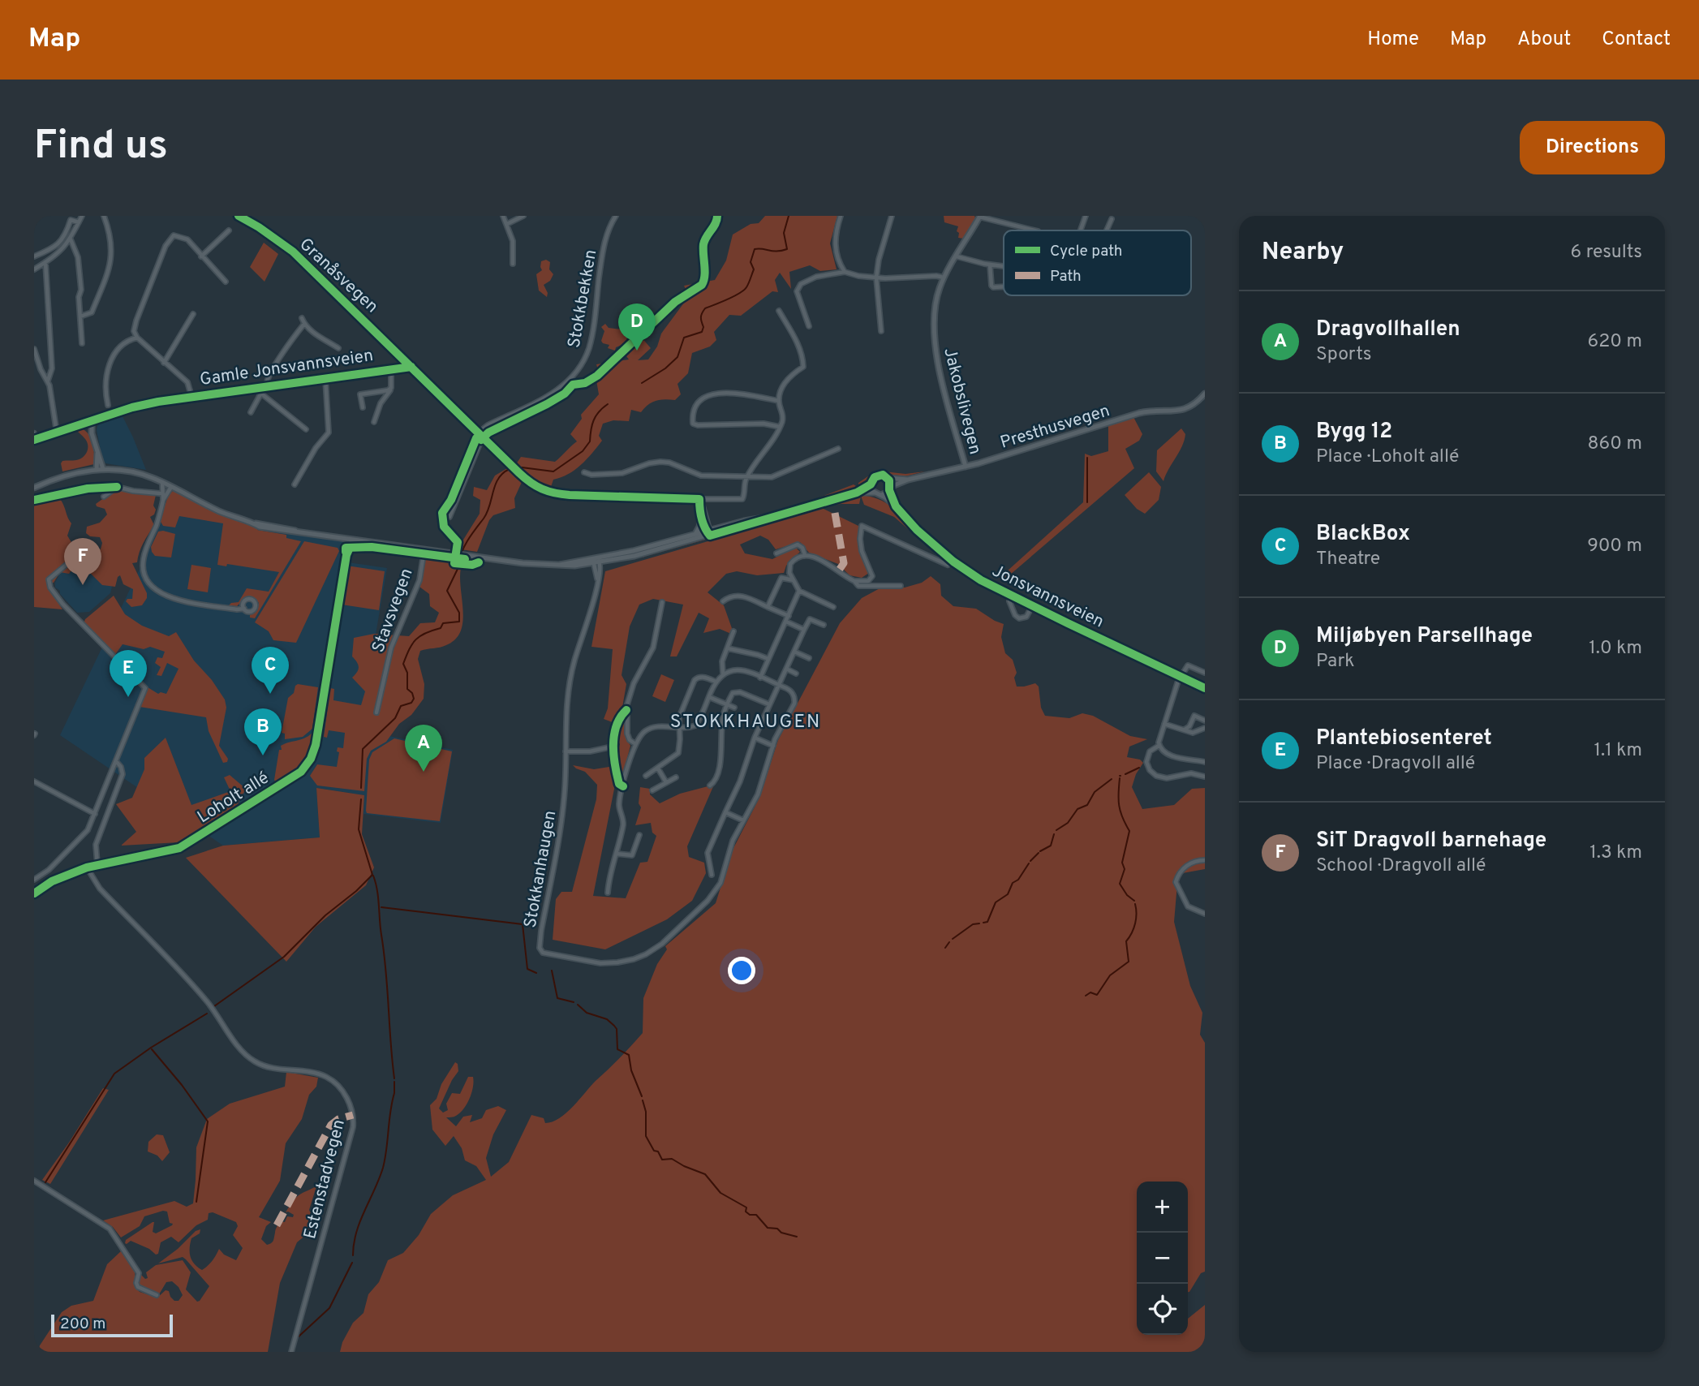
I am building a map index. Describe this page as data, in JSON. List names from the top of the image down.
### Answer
{
  "streets": {
    "street": [
      "Granåsvegen",
      "Stokkbekken",
      "Gamle Jonsvannsveien",
      "Jakobslivegen",
      "Presthusvegen",
      "Jonsvannsveien",
      "Stavsvegen",
      "Loholt allé",
      "Stokkanhaugen",
      "Estenstadvegen"
    ]
  },
  "crossings": [
    ["Granåsvegen", "Gamle Jonsvannsveien"],
    ["Jakobslivegen", "Presthusvegen"],
    ["Presthusvegen", "Jonsvannsveien"],
    ["Loholt allé", "Estenstadvegen"]
  ],
  "districts": ["STOKKHAUGEN"],
  "legend": ["Cycle path", "Path"],
  "scale_bar": "200 m",
  "page": {
    "header": "Map",
    "nav": [
      "Home",
      "Map",
      "About",
      "Contact"
    ],
    "buttons": "Directions",
    "title": "Find us",
    "heading": ["Nearby", "6 results"],
    "list": [
      {
        "mark": "A",
        "name": "Dragvollhallen",
        "note": "Sports",
        "value": "620 m"
      },
      {
        "mark": "B",
        "name": "Bygg 12",
        "note": "Place · Loholt allé",
        "value": "860 m"
      },
      {
        "mark": "C",
        "name": "BlackBox",
        "note": "Theatre",
        "value": "900 m"
      },
      {
        "mark": "D",
        "name": "Miljøbyen Parsellhage",
        "note": "Park",
        "value": "1.0 km"
      },
      {
        "mark": "E",
        "name": "Plantebiosenteret",
        "note": "Place · Dragvoll allé",
        "value": "1.1 km"
      },
      {
        "mark": "F",
        "name": "SiT Dragvoll barnehage",
        "note": "School · Dragvoll allé",
        "value": "1.3 km"
      }
    ],
    "pins": [
      "D",
      "F",
      "C",
      "E",
      "B",
      "A"
    ],
    "map_buttons": ["+", "−"],
    "scale": "200 m"
  }
}
